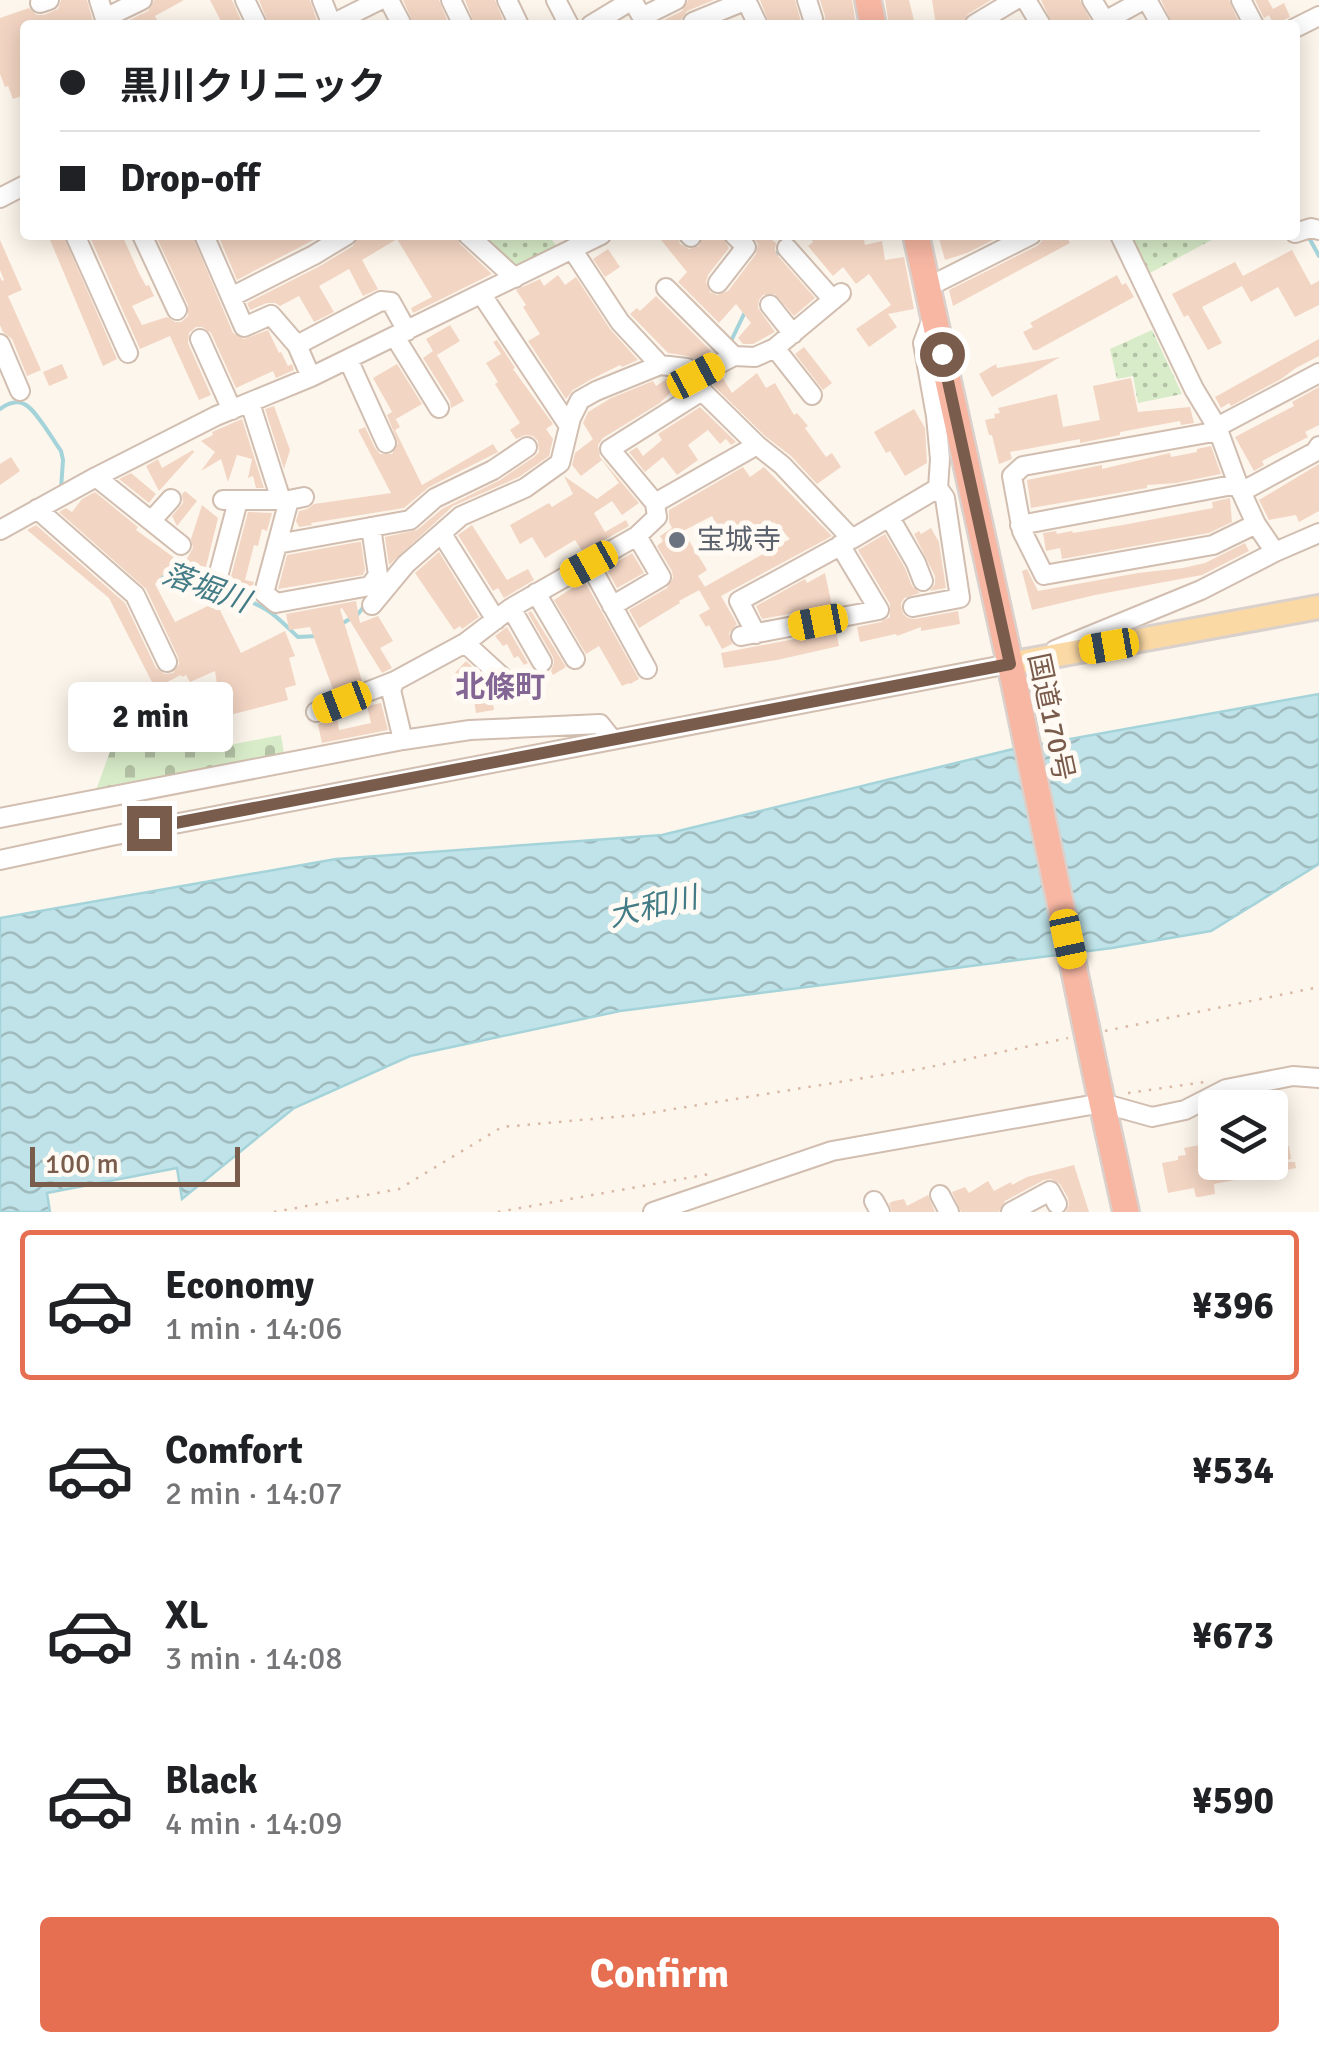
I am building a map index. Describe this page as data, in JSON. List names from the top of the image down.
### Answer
{
  "streets": {
    "highway": ["国道170号"]
  },
  "districts": ["北條町"],
  "water": ["落堀川", "大和川"],
  "places": ["宝城寺"],
  "scale_bar": "100 m",
  "page": {
    "banner": ["黒川クリニック", "Drop-off"],
    "bubble": "2 min",
    "scale": "100 m",
    "list": [
      {
        "name": "Economy",
        "note": "1 min · 14:06",
        "value": "¥396"
      },
      {
        "name": "Comfort",
        "note": "2 min · 14:07",
        "value": "¥534"
      },
      {
        "name": "XL",
        "note": "3 min · 14:08",
        "value": "¥673"
      },
      {
        "name": "Black",
        "note": "4 min · 14:09",
        "value": "¥590"
      }
    ],
    "buttons": "Confirm"
  }
}
